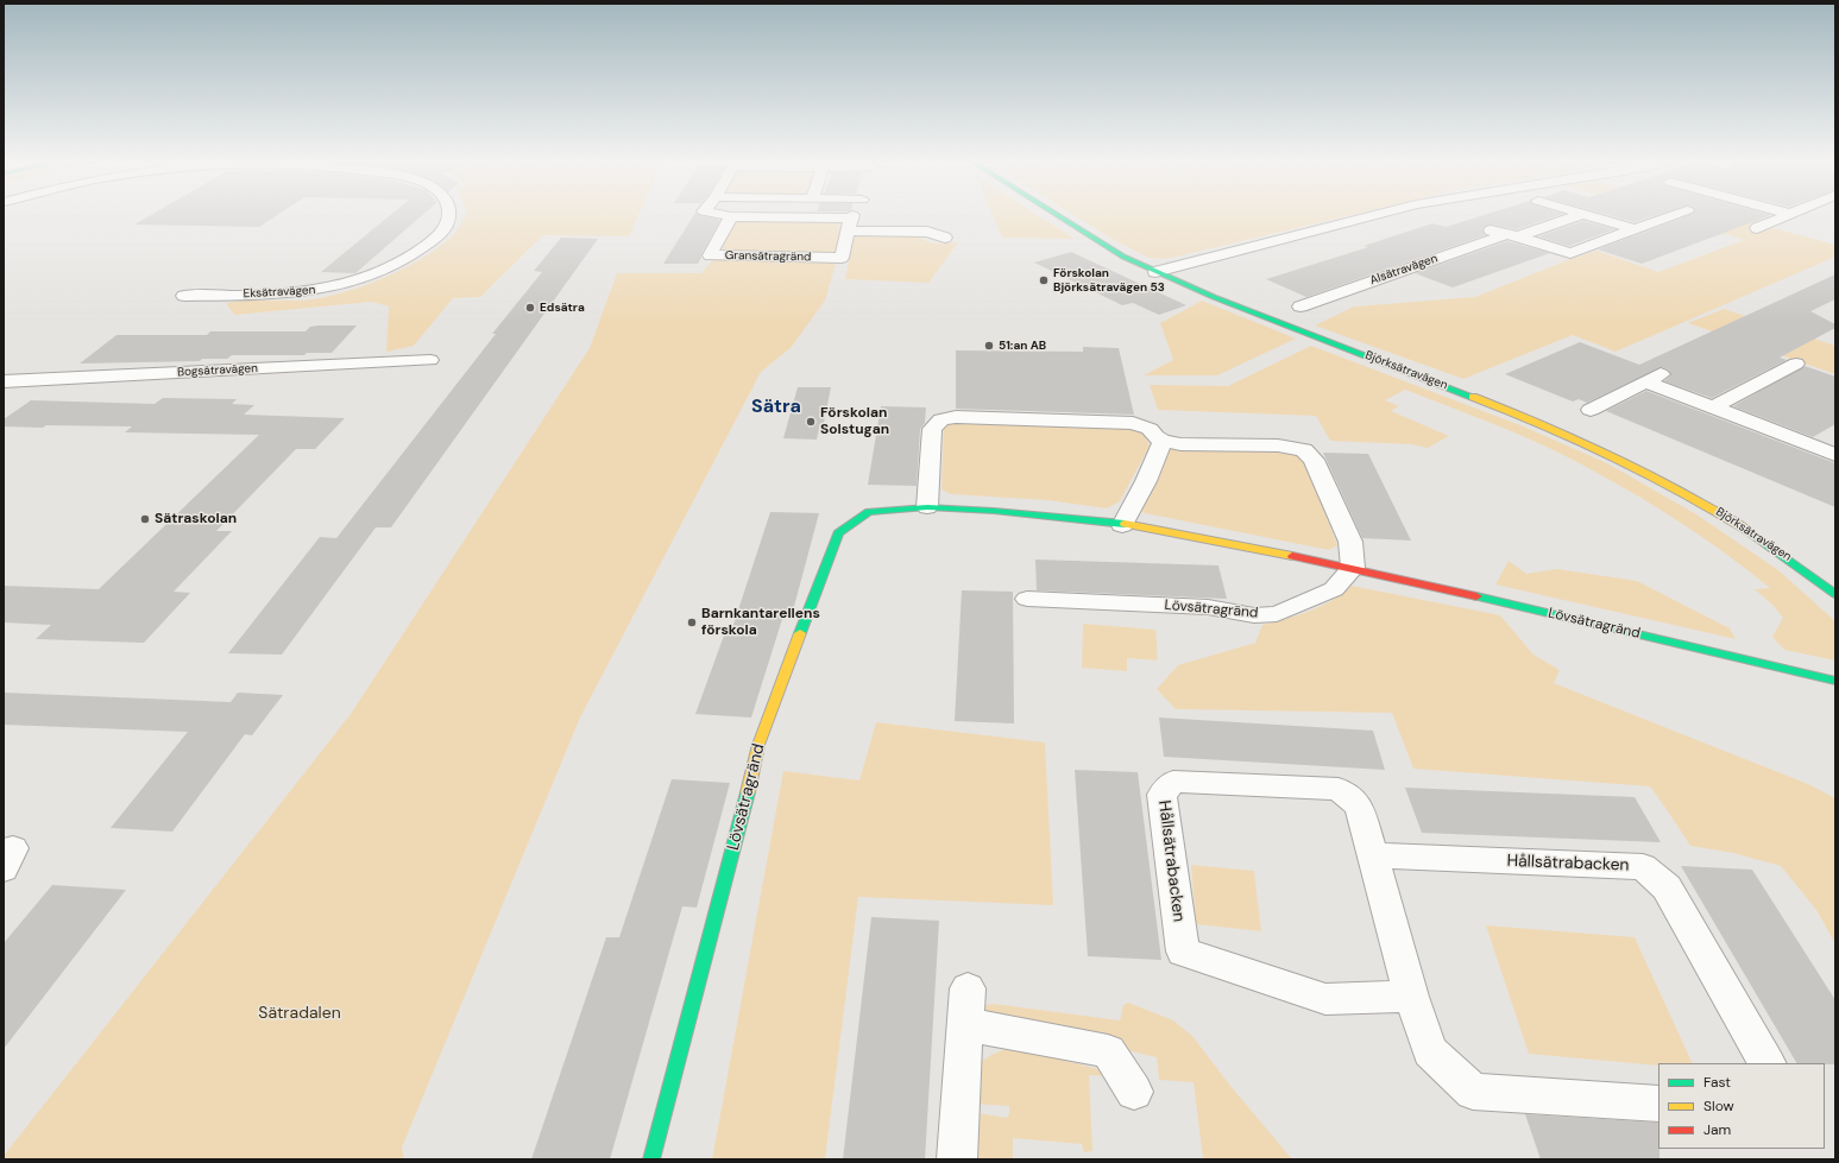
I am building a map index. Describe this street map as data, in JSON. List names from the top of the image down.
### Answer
{
  "streets": {
    "street": [
      "Gransätragränd",
      "Alsätravägen",
      "Eksätravägen",
      "Bogsätravägen",
      "Björksätravägen",
      "Lövsätragränd",
      "Hållsätrabacken"
    ]
  },
  "districts": ["Sätra"],
  "parks": ["Sätradalen"],
  "places": [
    "Förskolan Björksätravägen 53",
    "Edsätra",
    "51:an AB",
    "Förskolan Solstugan",
    "Sätraskolan",
    "Barnkantarellens förskola"
  ],
  "legend": ["Fast", "Slow", "Jam"]
}
